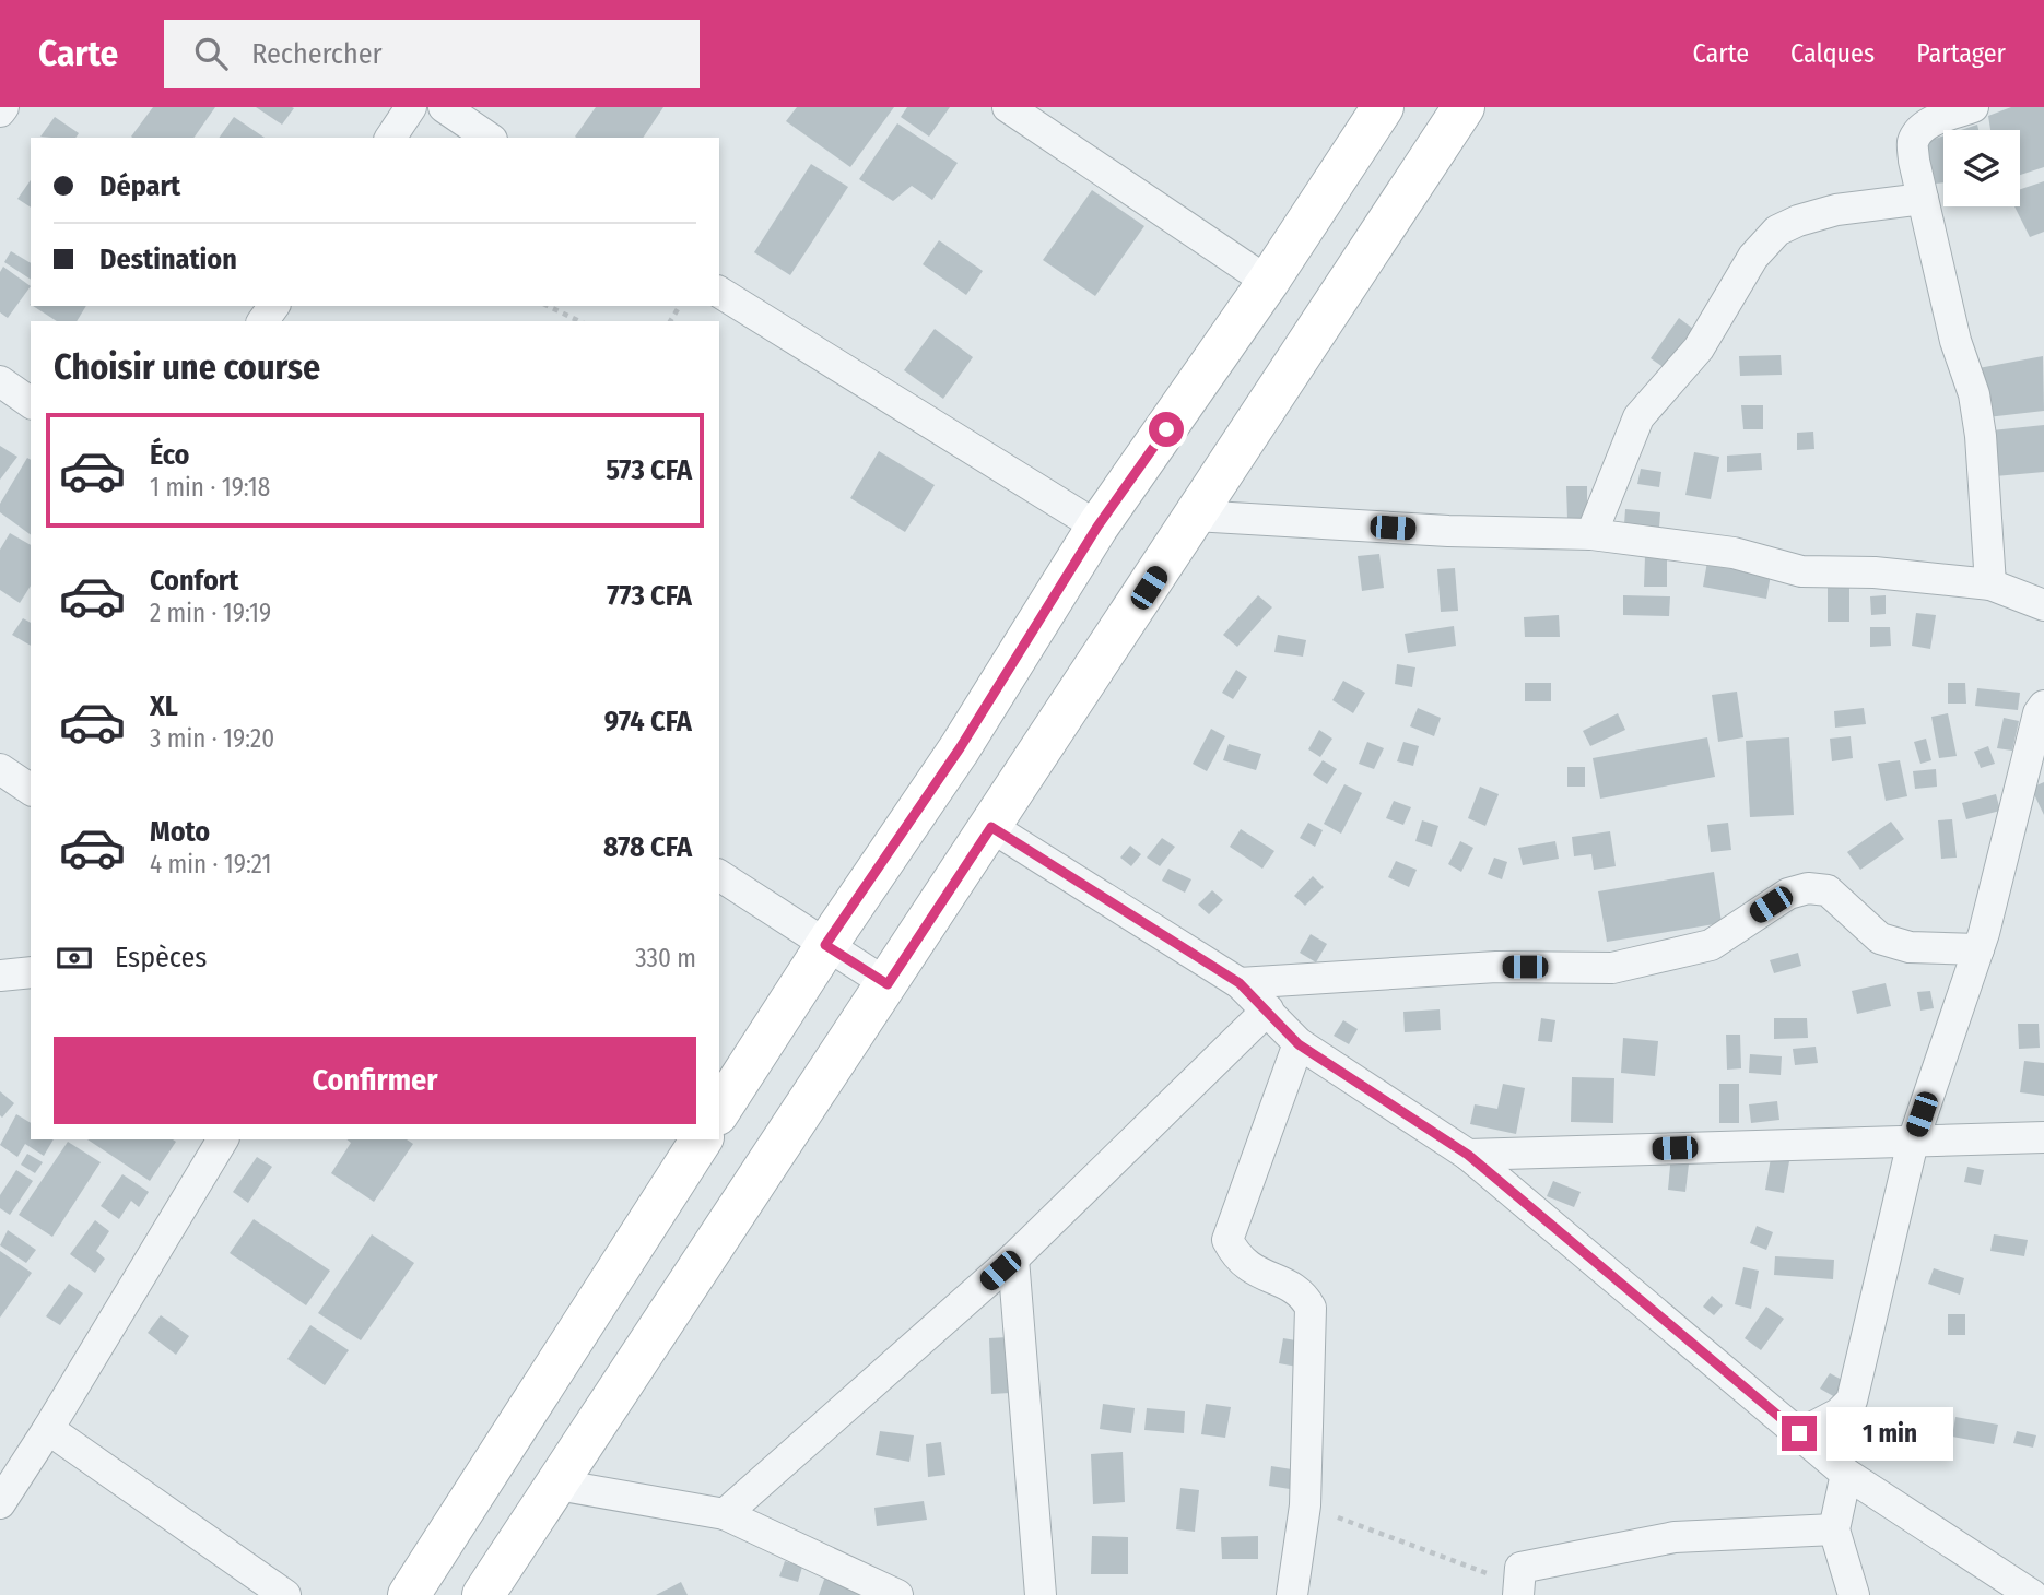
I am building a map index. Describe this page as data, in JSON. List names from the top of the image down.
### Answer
{
  "page": {
    "header": "Carte",
    "search": "Rechercher",
    "nav": ["Carte", "Calques", "Partager"],
    "banner": ["Départ", "Destination"],
    "heading": "Choisir une course",
    "list": [
      {
        "name": "Éco",
        "note": "1 min · 19:18",
        "value": "573 CFA"
      },
      {
        "name": "Confort",
        "note": "2 min · 19:19",
        "value": "773 CFA"
      },
      {
        "name": "XL",
        "note": "3 min · 19:20",
        "value": "974 CFA"
      },
      {
        "name": "Moto",
        "note": "4 min · 19:21",
        "value": "878 CFA"
      }
    ],
    "pay": ["Espèces", "330 m"],
    "buttons": "Confirmer",
    "bubble": "1 min"
  }
}
